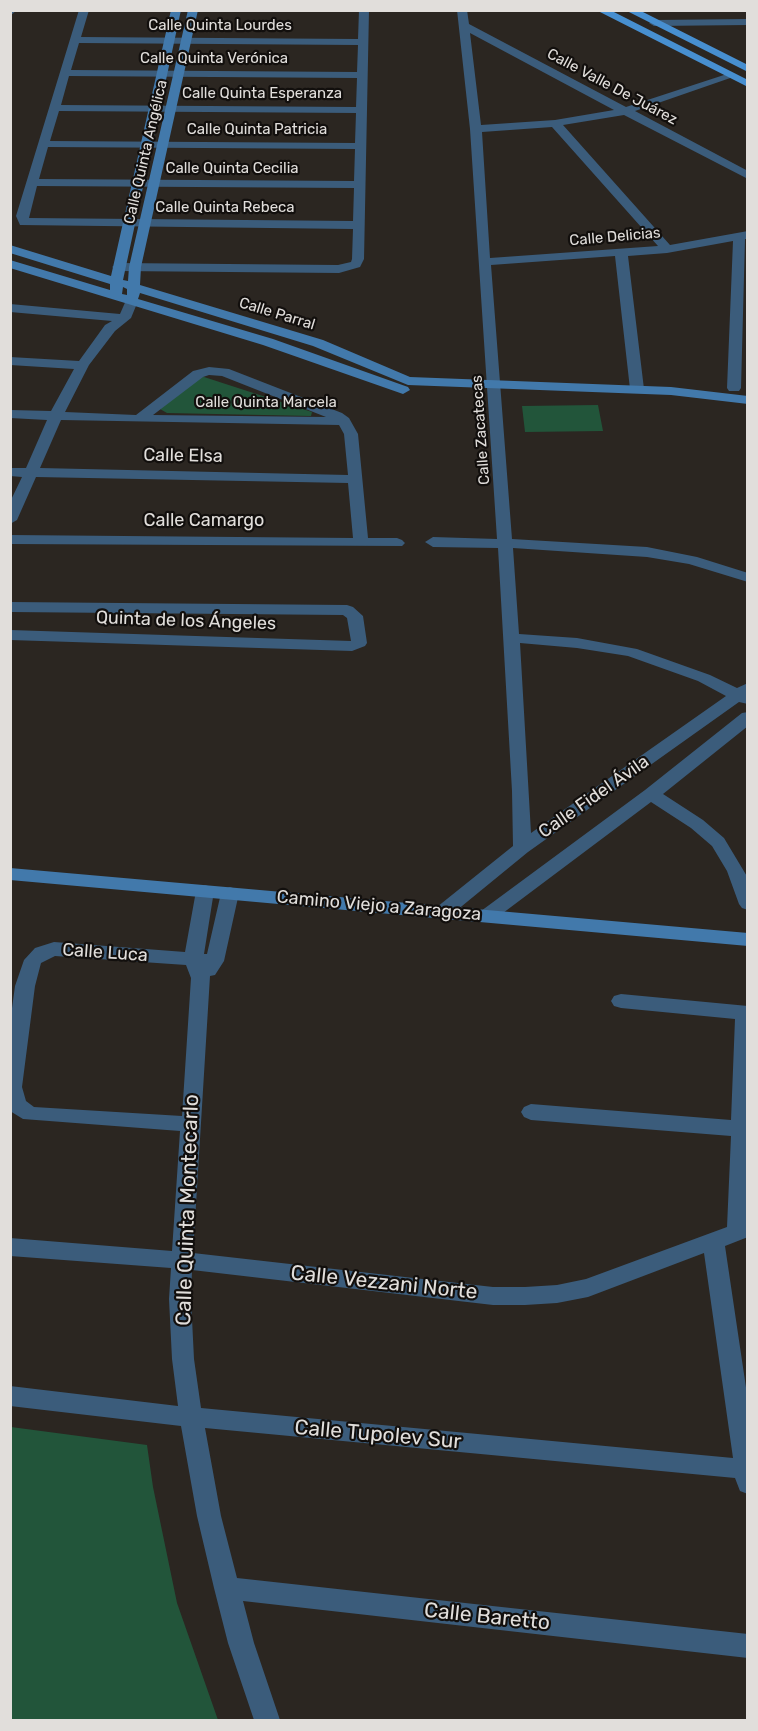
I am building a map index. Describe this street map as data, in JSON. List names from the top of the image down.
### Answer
{
  "streets": {
    "street": [
      "Calle Quinta Lourdes",
      "Calle Quinta Verónica",
      "Calle Valle De Juárez",
      "Calle Quinta Esperanza",
      "Calle Quinta Patricia",
      "Calle Quinta Angélica",
      "Calle Quinta Cecilia",
      "Calle Quinta Rebeca",
      "Calle Delicias",
      "Calle Parral",
      "Calle Quinta Marcela",
      "Calle Zacatecas",
      "Calle Elsa",
      "Calle Camargo",
      "Quinta de los Ángeles",
      "Calle Fidel Ávila",
      "Camino Viejo a Zaragoza",
      "Calle Luca",
      "Calle Quinta Montecarlo",
      "Calle Vezzani Norte",
      "Calle Tupolev Sur",
      "Calle Baretto"
    ]
  },
  "crossings": [
    ["Calle Quinta Lourdes", "Calle Quinta Angélica"],
    ["Calle Quinta Verónica", "Calle Quinta Angélica"],
    ["Calle Valle De Juárez", "Calle Zacatecas"],
    ["Calle Quinta Esperanza", "Calle Quinta Angélica"],
    ["Calle Quinta Patricia", "Calle Quinta Angélica"],
    ["Calle Quinta Angélica", "Calle Quinta Cecilia"],
    ["Calle Quinta Angélica", "Calle Quinta Rebeca"],
    ["Calle Quinta Angélica", "Calle Parral"],
    ["Calle Quinta Cecilia", "Calle Quinta Rebeca"],
    ["Calle Delicias", "Calle Zacatecas"],
    ["Calle Parral", "Calle Zacatecas"],
    ["Calle Zacatecas", "Calle Fidel Ávila"],
    ["Calle Fidel Ávila", "Camino Viejo a Zaragoza"],
    ["Camino Viejo a Zaragoza", "Calle Luca"],
    ["Camino Viejo a Zaragoza", "Calle Quinta Montecarlo"],
    ["Calle Luca", "Calle Quinta Montecarlo"],
    ["Calle Quinta Montecarlo", "Calle Vezzani Norte"],
    ["Calle Quinta Montecarlo", "Calle Tupolev Sur"],
    ["Calle Quinta Montecarlo", "Calle Baretto"]
  ]
}
